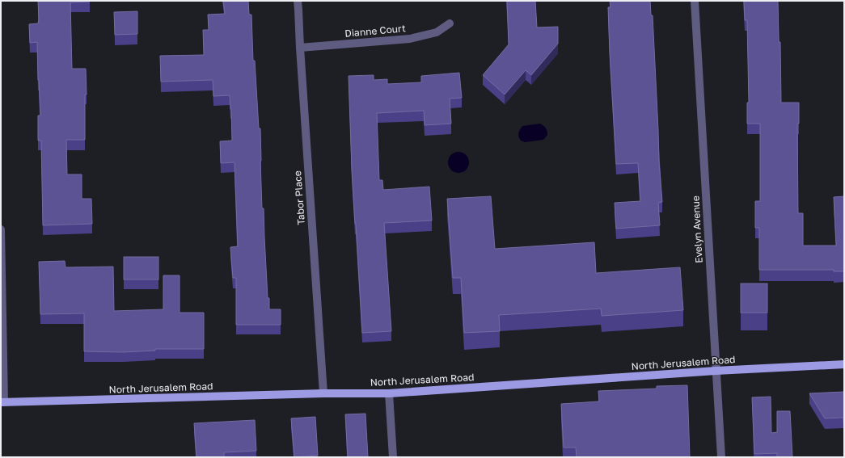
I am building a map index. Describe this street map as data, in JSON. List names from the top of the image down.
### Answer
{
  "streets": {
    "main road": ["North Jerusalem Road"],
    "street": ["Dianne Court", "Tabor Place", "Evelyn Avenue"]
  },
  "crossings": [
    ["Dianne Court", "Tabor Place"],
    ["Tabor Place", "North Jerusalem Road"],
    ["Evelyn Avenue", "North Jerusalem Road"]
  ]
}
